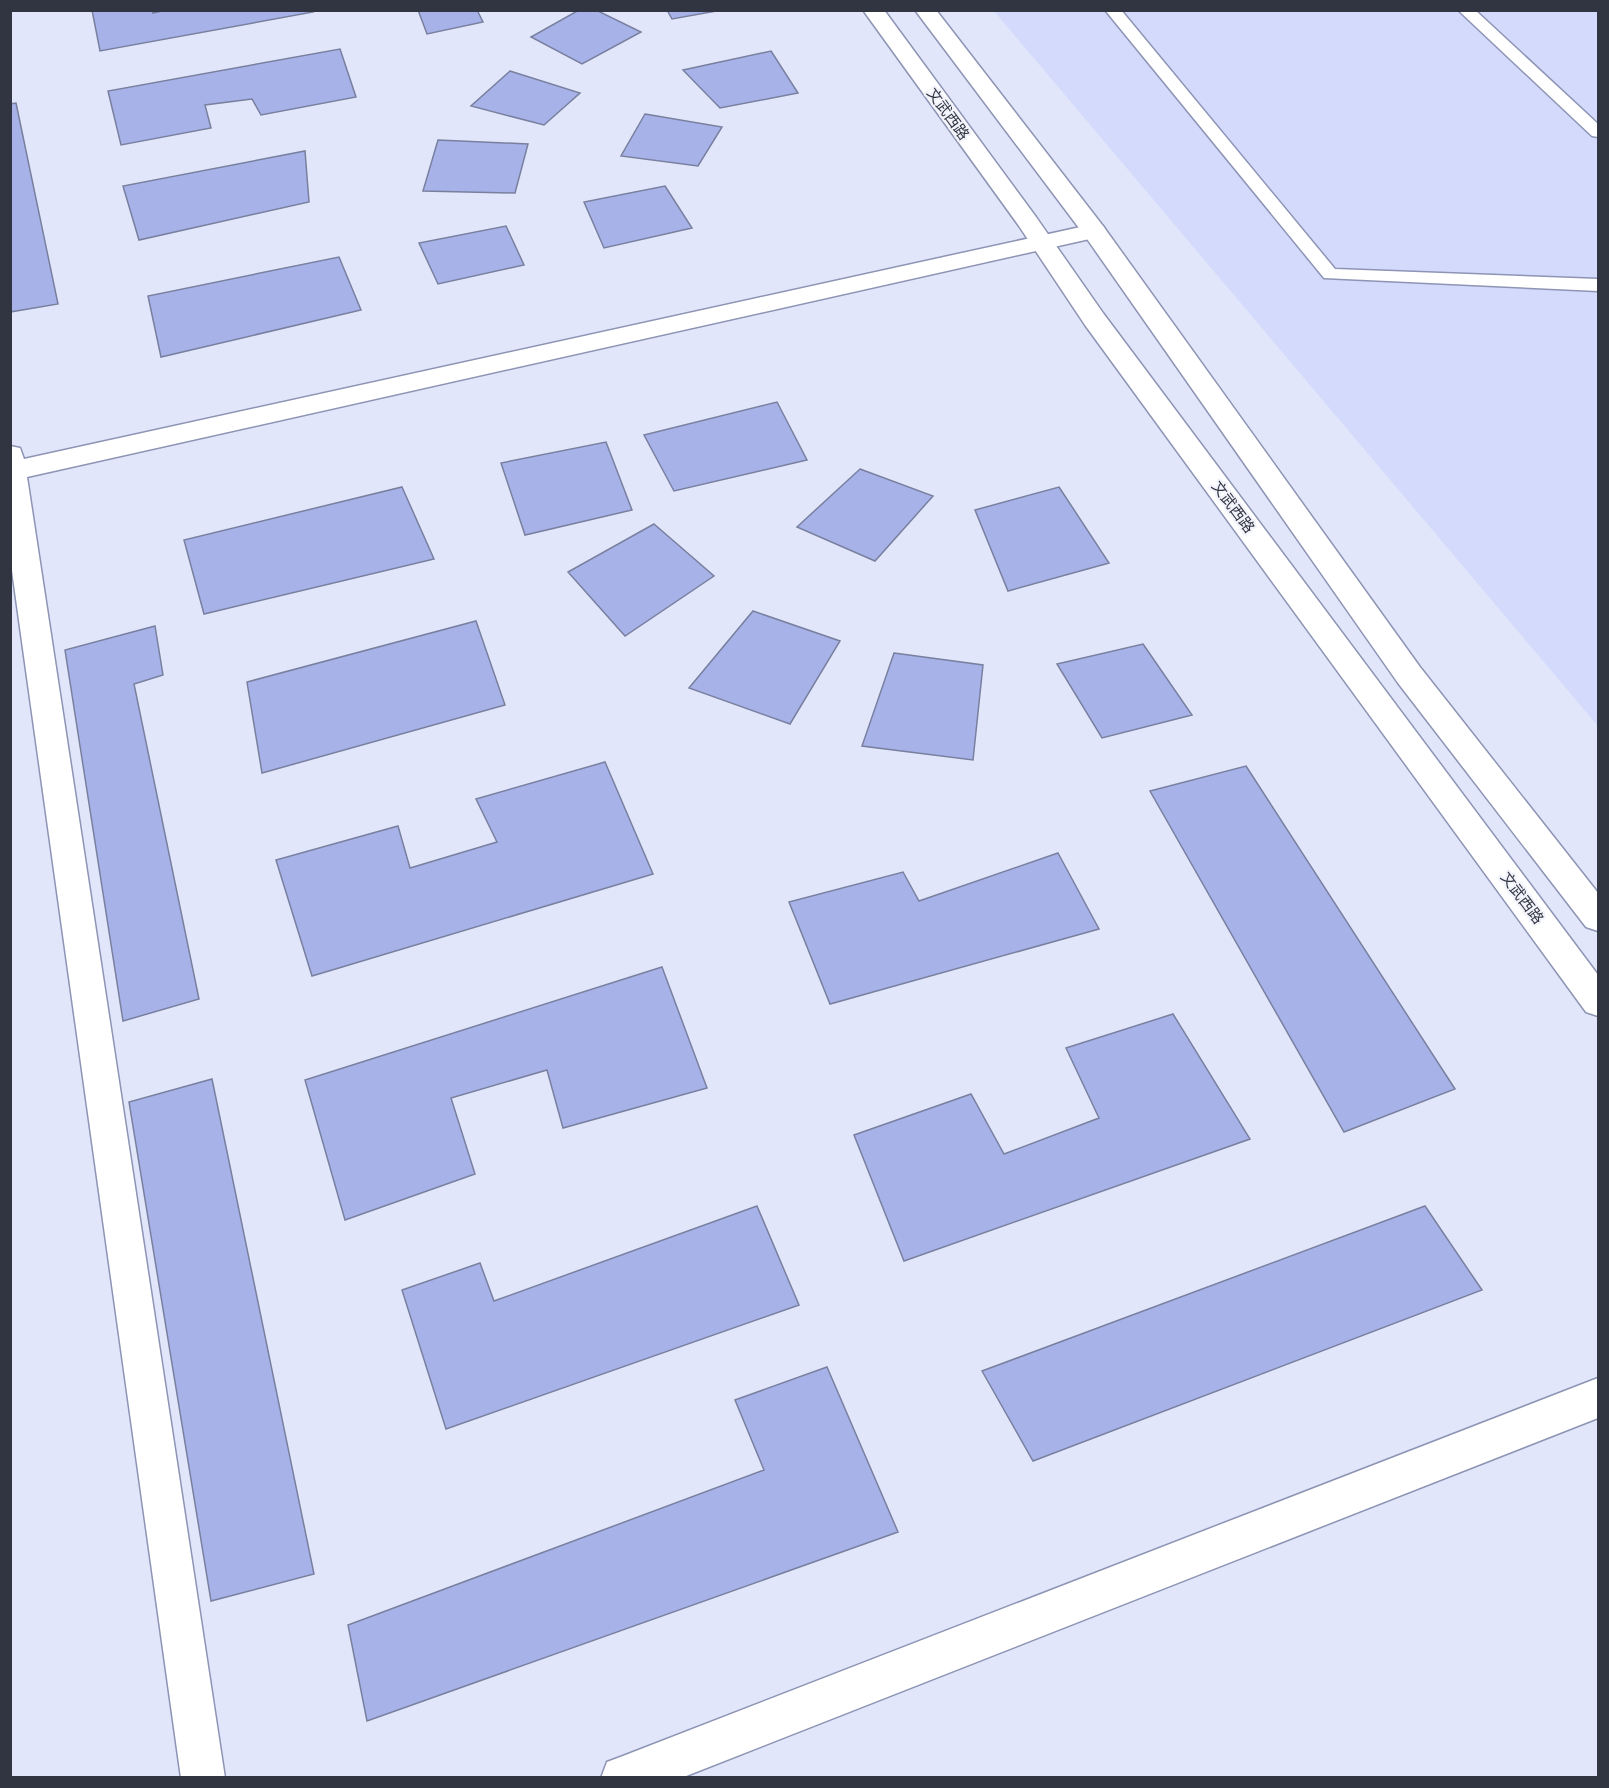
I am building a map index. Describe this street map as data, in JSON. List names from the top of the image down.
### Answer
{
  "streets": {
    "street": ["文武西路"]
  }
}
